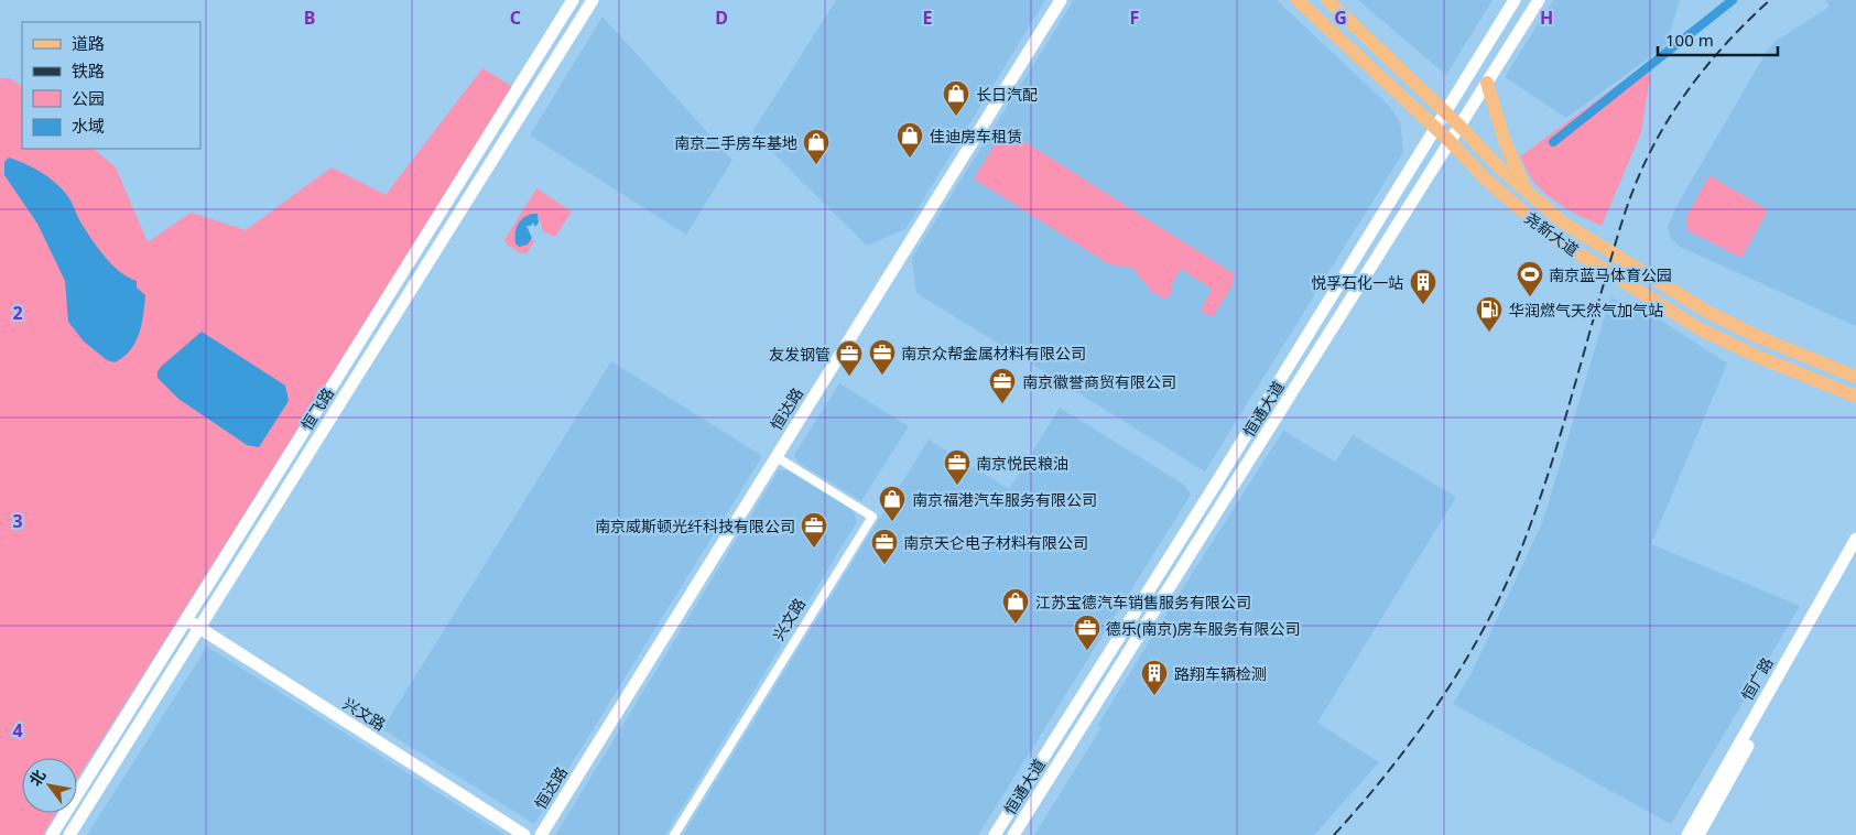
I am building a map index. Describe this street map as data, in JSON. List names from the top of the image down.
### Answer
{
  "streets": {
    "main road": [
      "尧新大道",
      "恒飞路",
      "恒达路",
      "恒通大道",
      "兴文路",
      "恒广路"
    ]
  },
  "crossings": [
    ["尧新大道", "恒通大道"],
    ["恒飞路", "兴文路"],
    ["恒达路", "兴文路"]
  ],
  "places": {
    "shop": [
      "长日汽配",
      "佳迪房车租赁",
      "南京二手房车基地",
      "南京福港汽车服务有限公司",
      "江苏宝德汽车销售服务有限公司"
    ],
    "sports": ["南京蓝马体育公园"],
    "building": ["悦孚石化一站", "路翔车辆检测"],
    "fuel station": ["华润燃气天然气加气站"],
    "office": [
      "南京众帮金属材料有限公司",
      "友发钢管",
      "南京徽誉商贸有限公司",
      "南京悦民粮油",
      "南京威斯顿光纤科技有限公司",
      "南京天仑电子材料有限公司",
      "德乐(南京)房车服务有限公司"
    ]
  },
  "legend": [
    "道路",
    "铁路",
    "公园",
    "水域"
  ],
  "scale_bar": "100 m",
  "north": "top left",
  "grid": {
    "columns": [
      "B",
      "C",
      "D",
      "E",
      "F",
      "G",
      "H"
    ],
    "rows": ["2", "3", "4"]
  }
}
